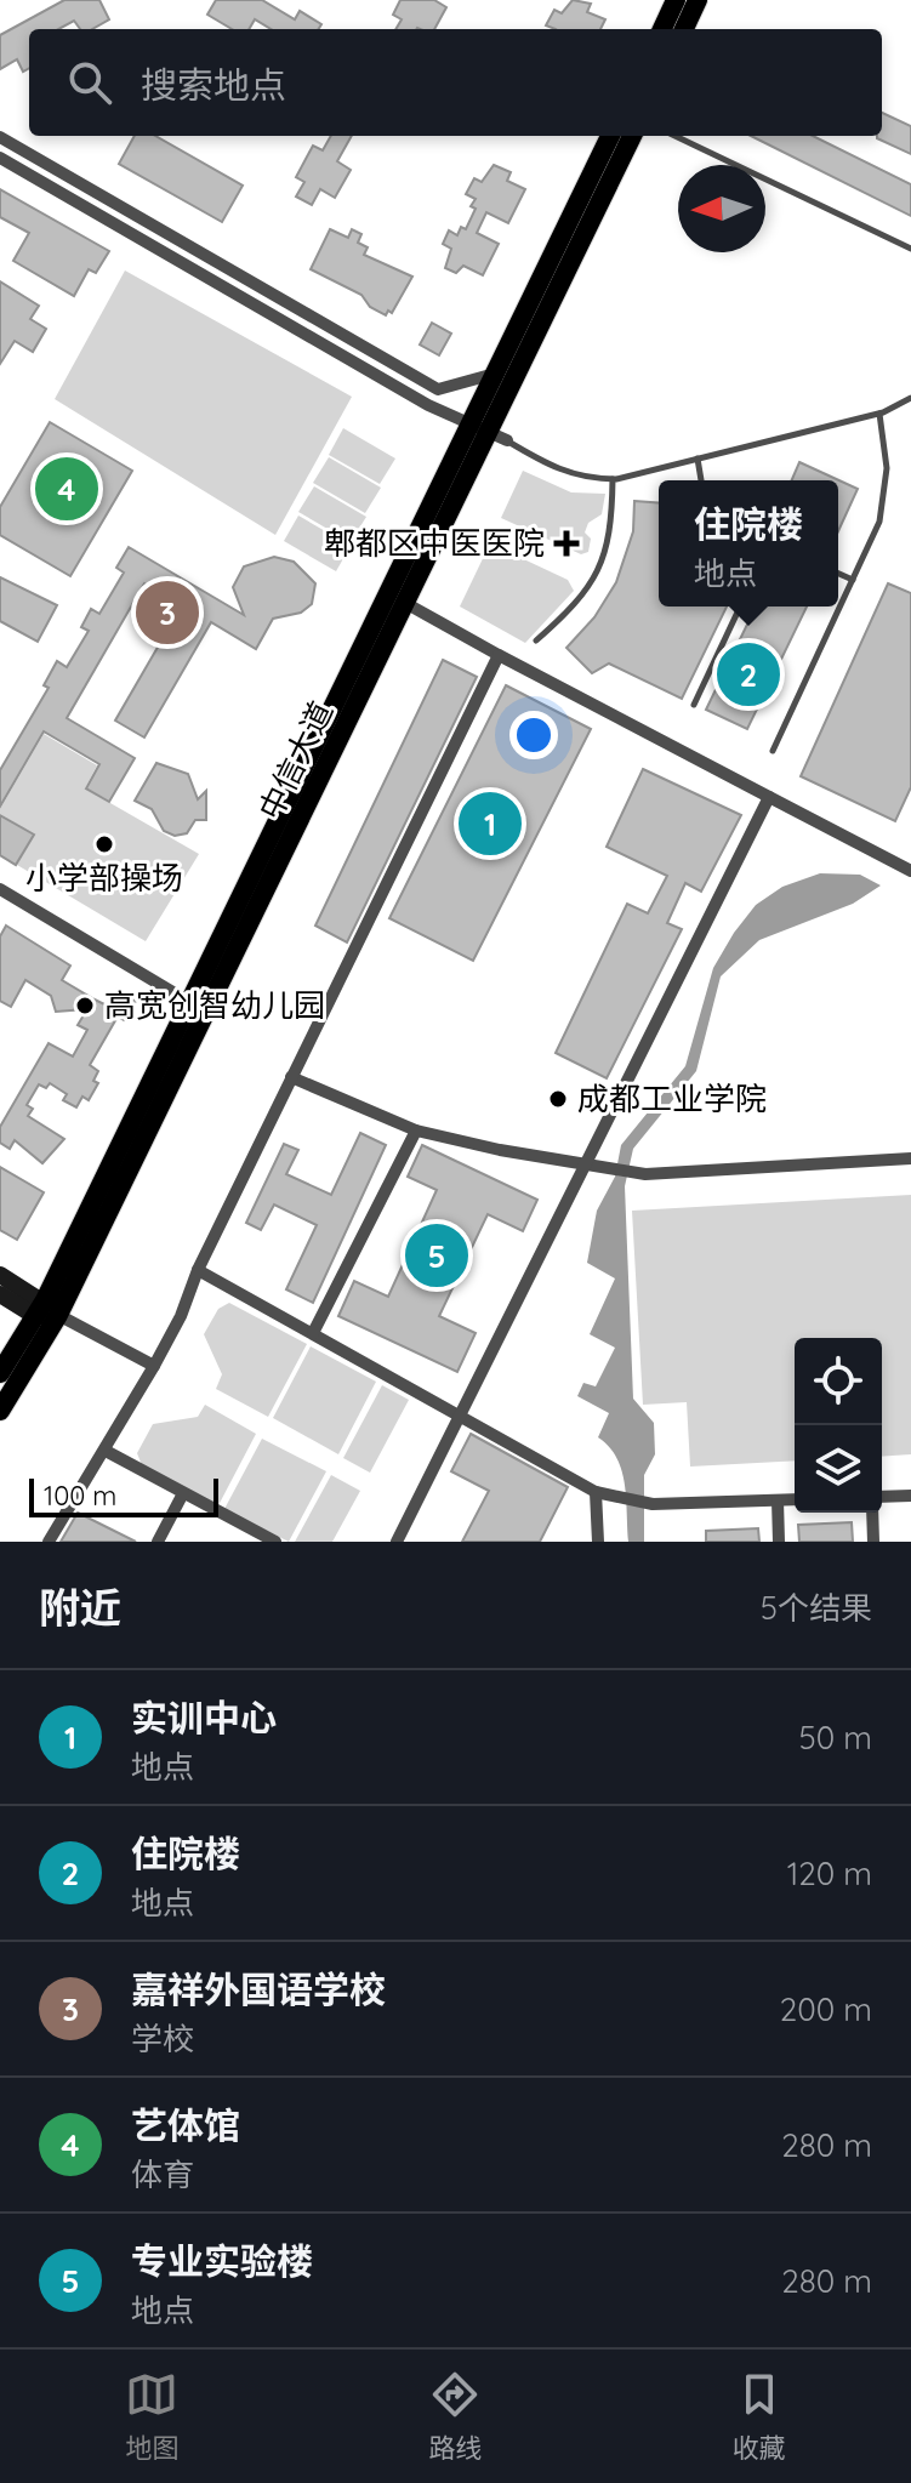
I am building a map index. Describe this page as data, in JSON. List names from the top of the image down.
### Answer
{
  "streets": {
    "main road": ["中信大道"]
  },
  "places": {
    "health": ["郫都区中医医院"],
    "other": ["小学部操场", "高宽创智幼儿园", "成都工业学院"]
  },
  "scale_bar": "100 m",
  "north": "left",
  "page": {
    "search": "搜索地点",
    "pins": [
      "4",
      "3",
      "2",
      "1",
      "5"
    ],
    "popup": ["住院楼", "地点"],
    "scale": "100 m",
    "heading": ["附近", "5个结果"],
    "list": [
      {
        "mark": "1",
        "name": "实训中心",
        "note": "地点",
        "value": "50 m"
      },
      {
        "mark": "2",
        "name": "住院楼",
        "note": "地点",
        "value": "120 m"
      },
      {
        "mark": "3",
        "name": "嘉祥外国语学校",
        "note": "学校",
        "value": "200 m"
      },
      {
        "mark": "4",
        "name": "艺体馆",
        "note": "体育",
        "value": "280 m"
      },
      {
        "mark": "5",
        "name": "专业实验楼",
        "note": "地点",
        "value": "280 m"
      }
    ],
    "nav": ["地图", "路线", "收藏"]
  }
}
